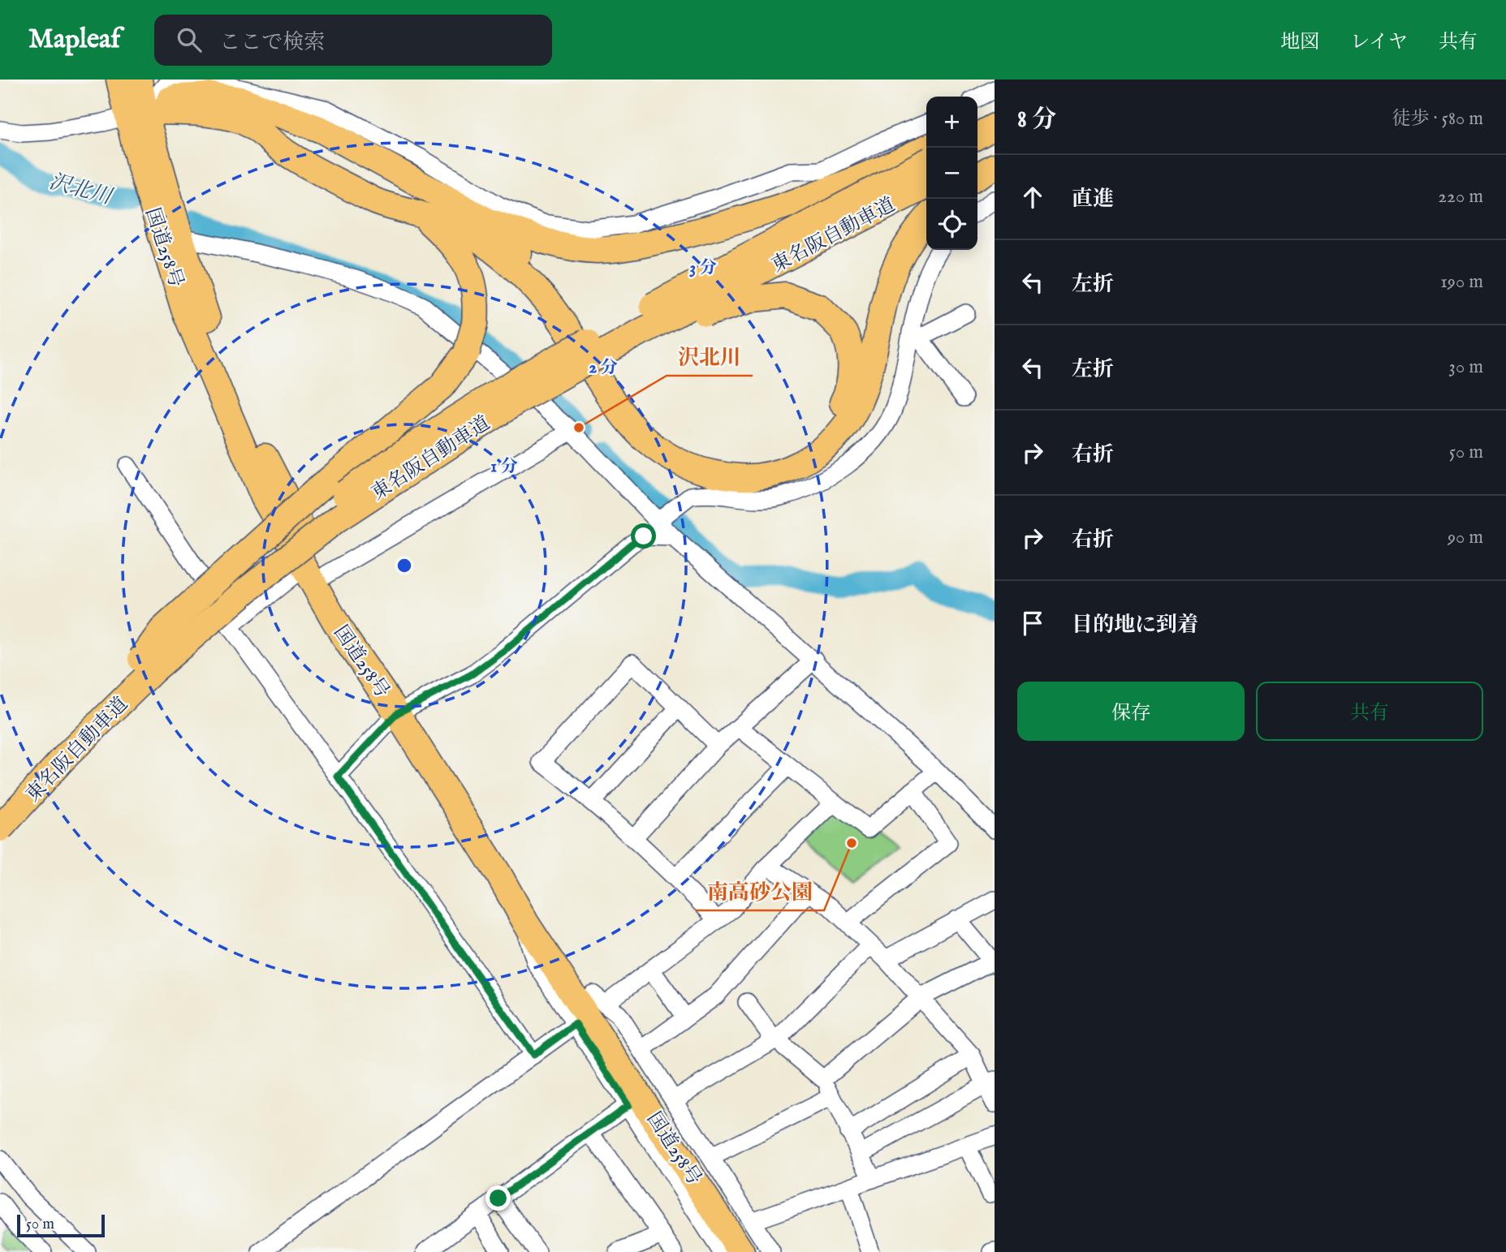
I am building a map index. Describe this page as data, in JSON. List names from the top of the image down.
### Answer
{
  "streets": {
    "highway": ["東名阪自動車道", "国道258号"]
  },
  "water": ["沢北川"],
  "places": ["沢北川", "南高砂公園"],
  "scale_bar": "50 m",
  "page": {
    "header": "Mapleaf",
    "search": "ここで検索",
    "nav": ["地図", "レイヤ", "共有"],
    "heading": ["8 分", "徒歩 · 580 m"],
    "map_buttons": ["+", "−"],
    "list": [
      ["直進", "220 m"],
      ["左折", "190 m"],
      ["左折", "30 m"],
      ["右折", "50 m"],
      ["右折", "90 m"],
      "目的地に到着"
    ],
    "buttons": ["保存", "共有"],
    "scale": "50 m"
  },
  "rings": ["3 分", "2 分", "1 分"]
}
